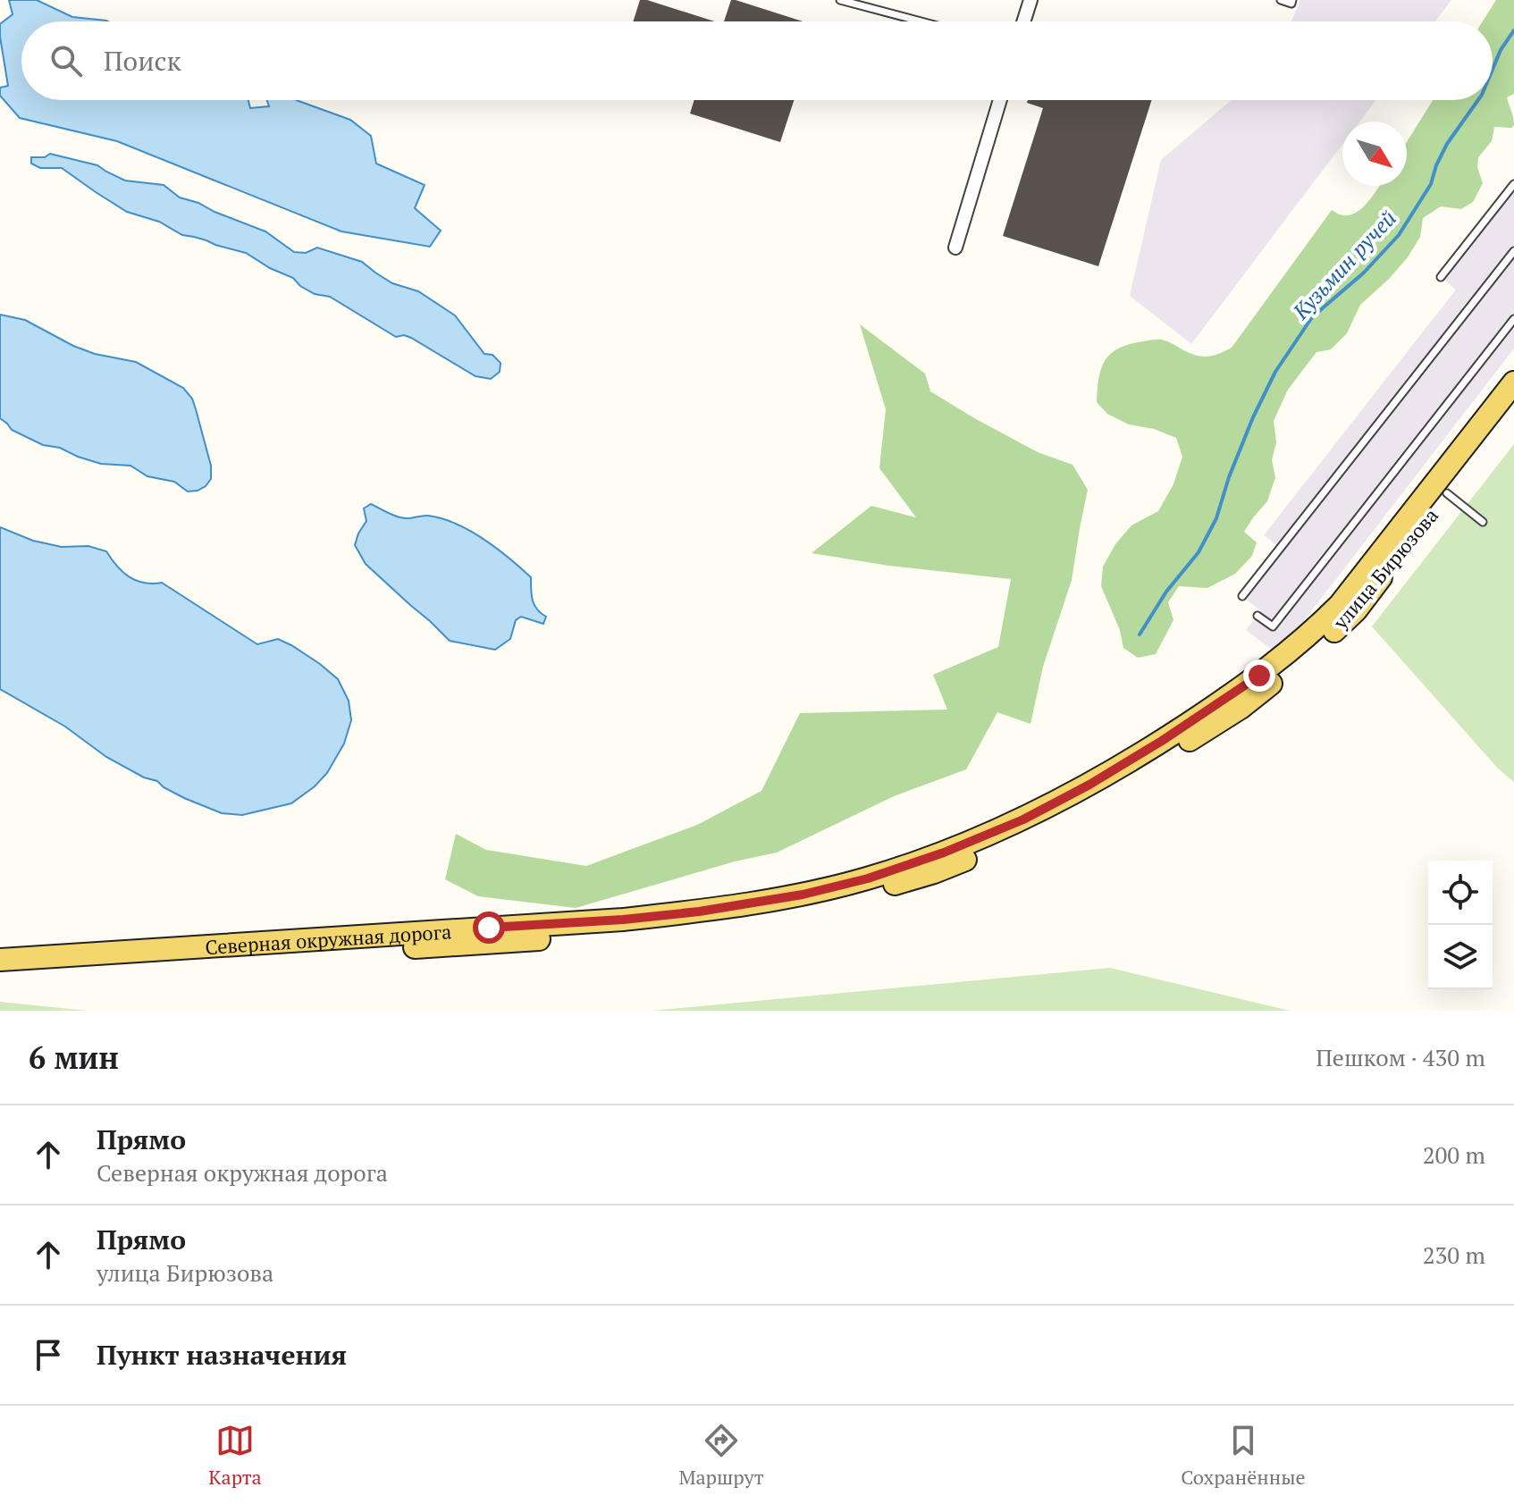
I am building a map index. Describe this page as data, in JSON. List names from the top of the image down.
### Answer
{
  "streets": {
    "main road": ["улица Бирюзова", "Северная окружная дорога"]
  },
  "crossings": [
    ["улица Бирюзова", "Северная окружная дорога"]
  ],
  "water": ["Кузьмин ручей"],
  "north": "bottom right",
  "page": {
    "search": "Поиск",
    "heading": ["6 мин", "Пешком · 430 m"],
    "list": [
      ["Прямо", "Северная окружная дорога", "200 m"],
      ["Прямо", "улица Бирюзова", "230 m"],
      "Пункт назначения"
    ],
    "nav": ["Карта", "Маршрут", "Сохранённые"]
  }
}
